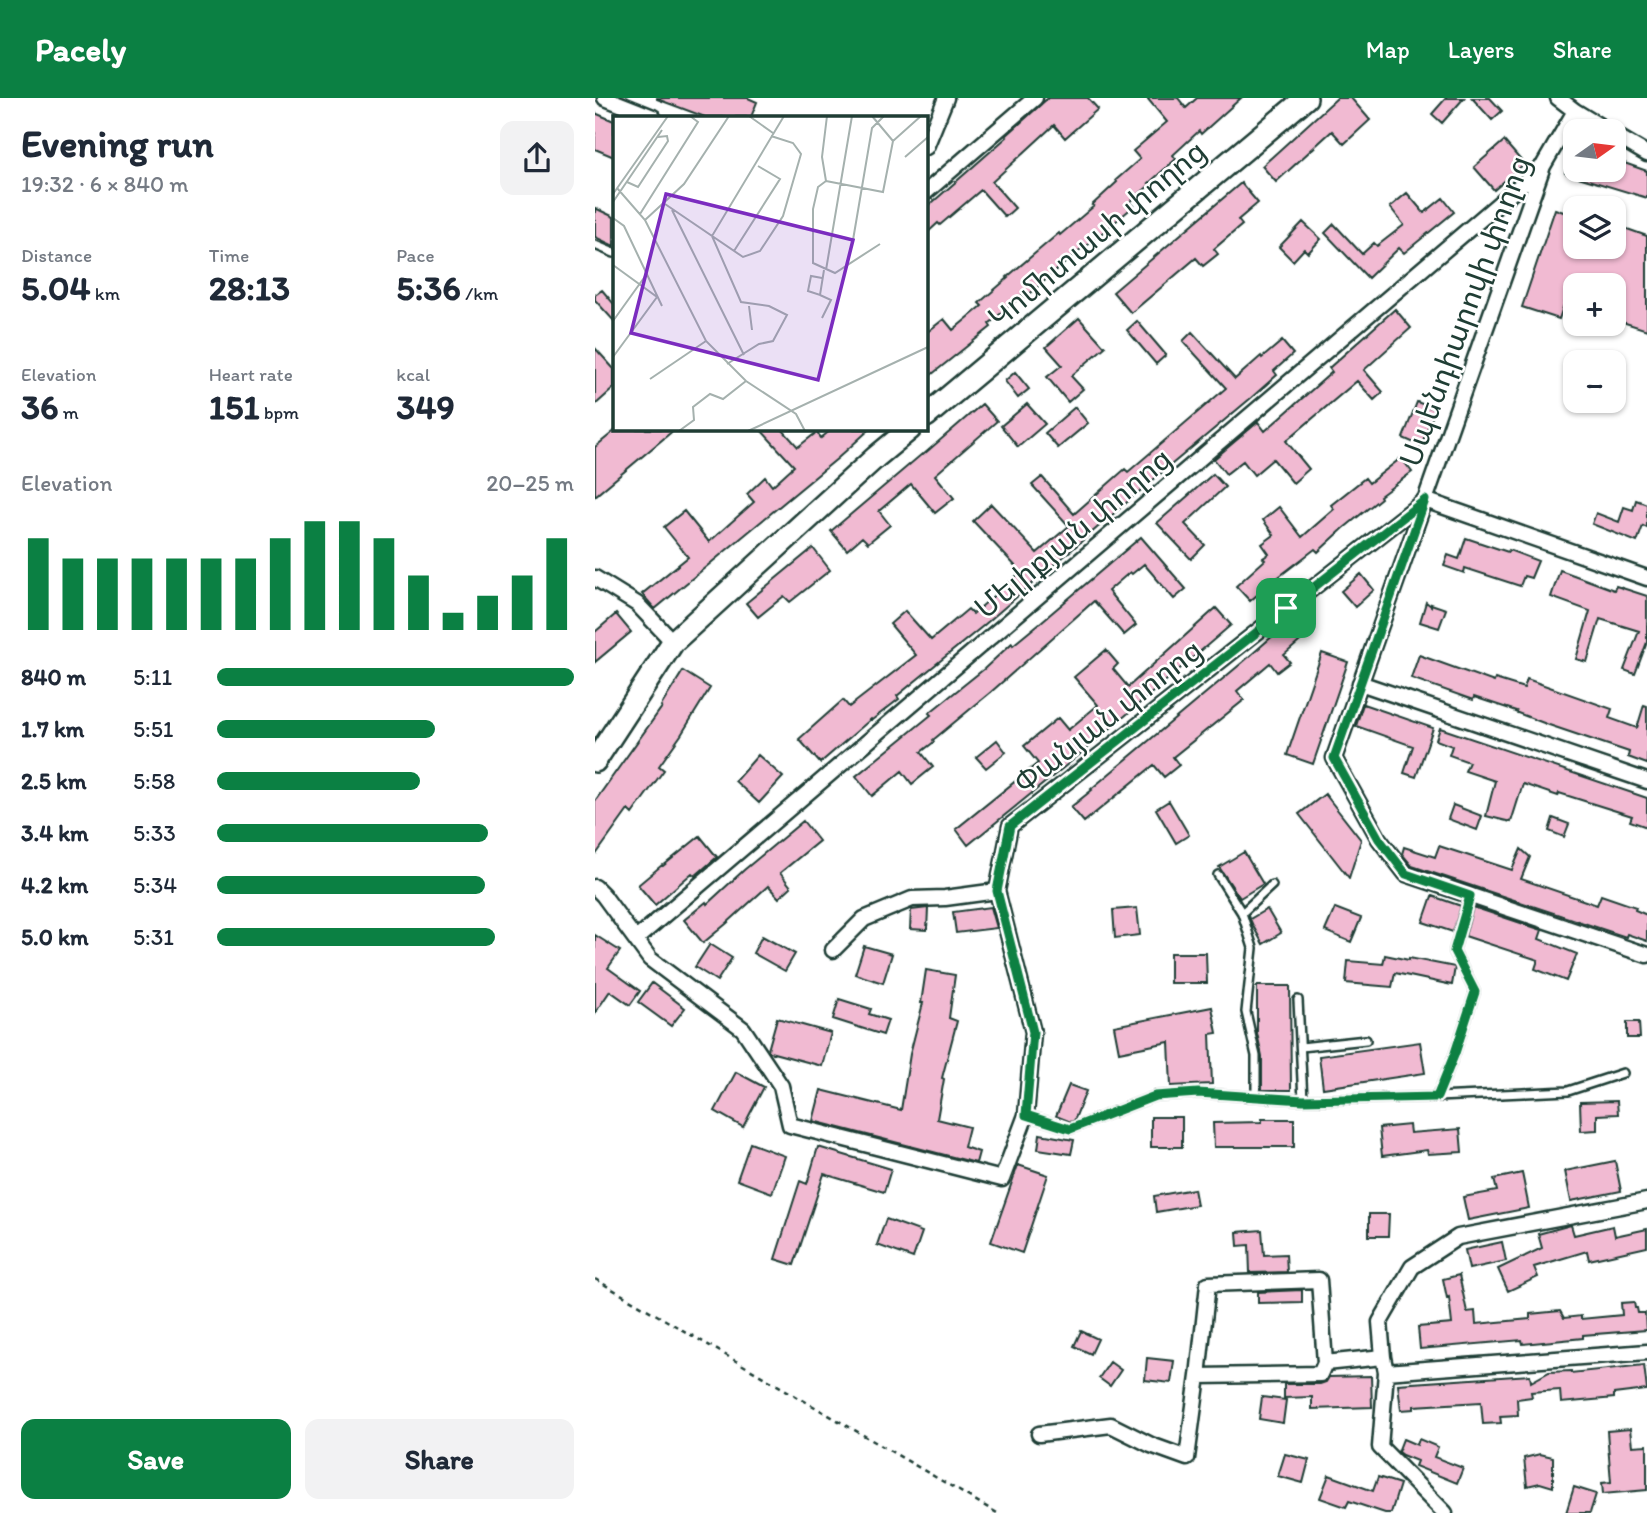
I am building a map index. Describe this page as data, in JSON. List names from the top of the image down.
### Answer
{
  "streets": {
    "main road": ["Կոմիտասի փողոց"],
    "street": ["Սպենդիարովի փողոց", "Մելիքյան փողոց", "Փանյան փողոց"]
  },
  "crossings": [
    ["Սպենդիարովի փողոց", "Մելիքյան փողոց"],
    ["Սպենդիարովի փողոց", "Փանյան փողոց"],
    ["Մելիքյան փողոց", "Փանյան փողոց"]
  ],
  "north": "right",
  "page": {
    "header": "Pacely",
    "nav": ["Map", "Layers", "Share"],
    "heading": ["Evening run", "19:32 · 6 × 840 m"],
    "map_buttons": ["+", "−"],
    "stats": [
      ["Distance", "5.04 km"],
      ["Time", "28:13"],
      ["Pace", "5:36 /km"],
      ["Elevation", "36 m"],
      ["Heart rate", "151 bpm"],
      ["kcal", "349"]
    ],
    "chart": ["Elevation", "20–25 m"],
    "list": [
      {
        "name": "840 m",
        "note": "5:11"
      },
      {
        "name": "1.7 km",
        "note": "5:51"
      },
      {
        "name": "2.5 km",
        "note": "5:58"
      },
      {
        "name": "3.4 km",
        "note": "5:33"
      },
      {
        "name": "4.2 km",
        "note": "5:34"
      },
      {
        "name": "5.0 km",
        "note": "5:31"
      }
    ],
    "buttons": ["Save", "Share"]
  }
}
